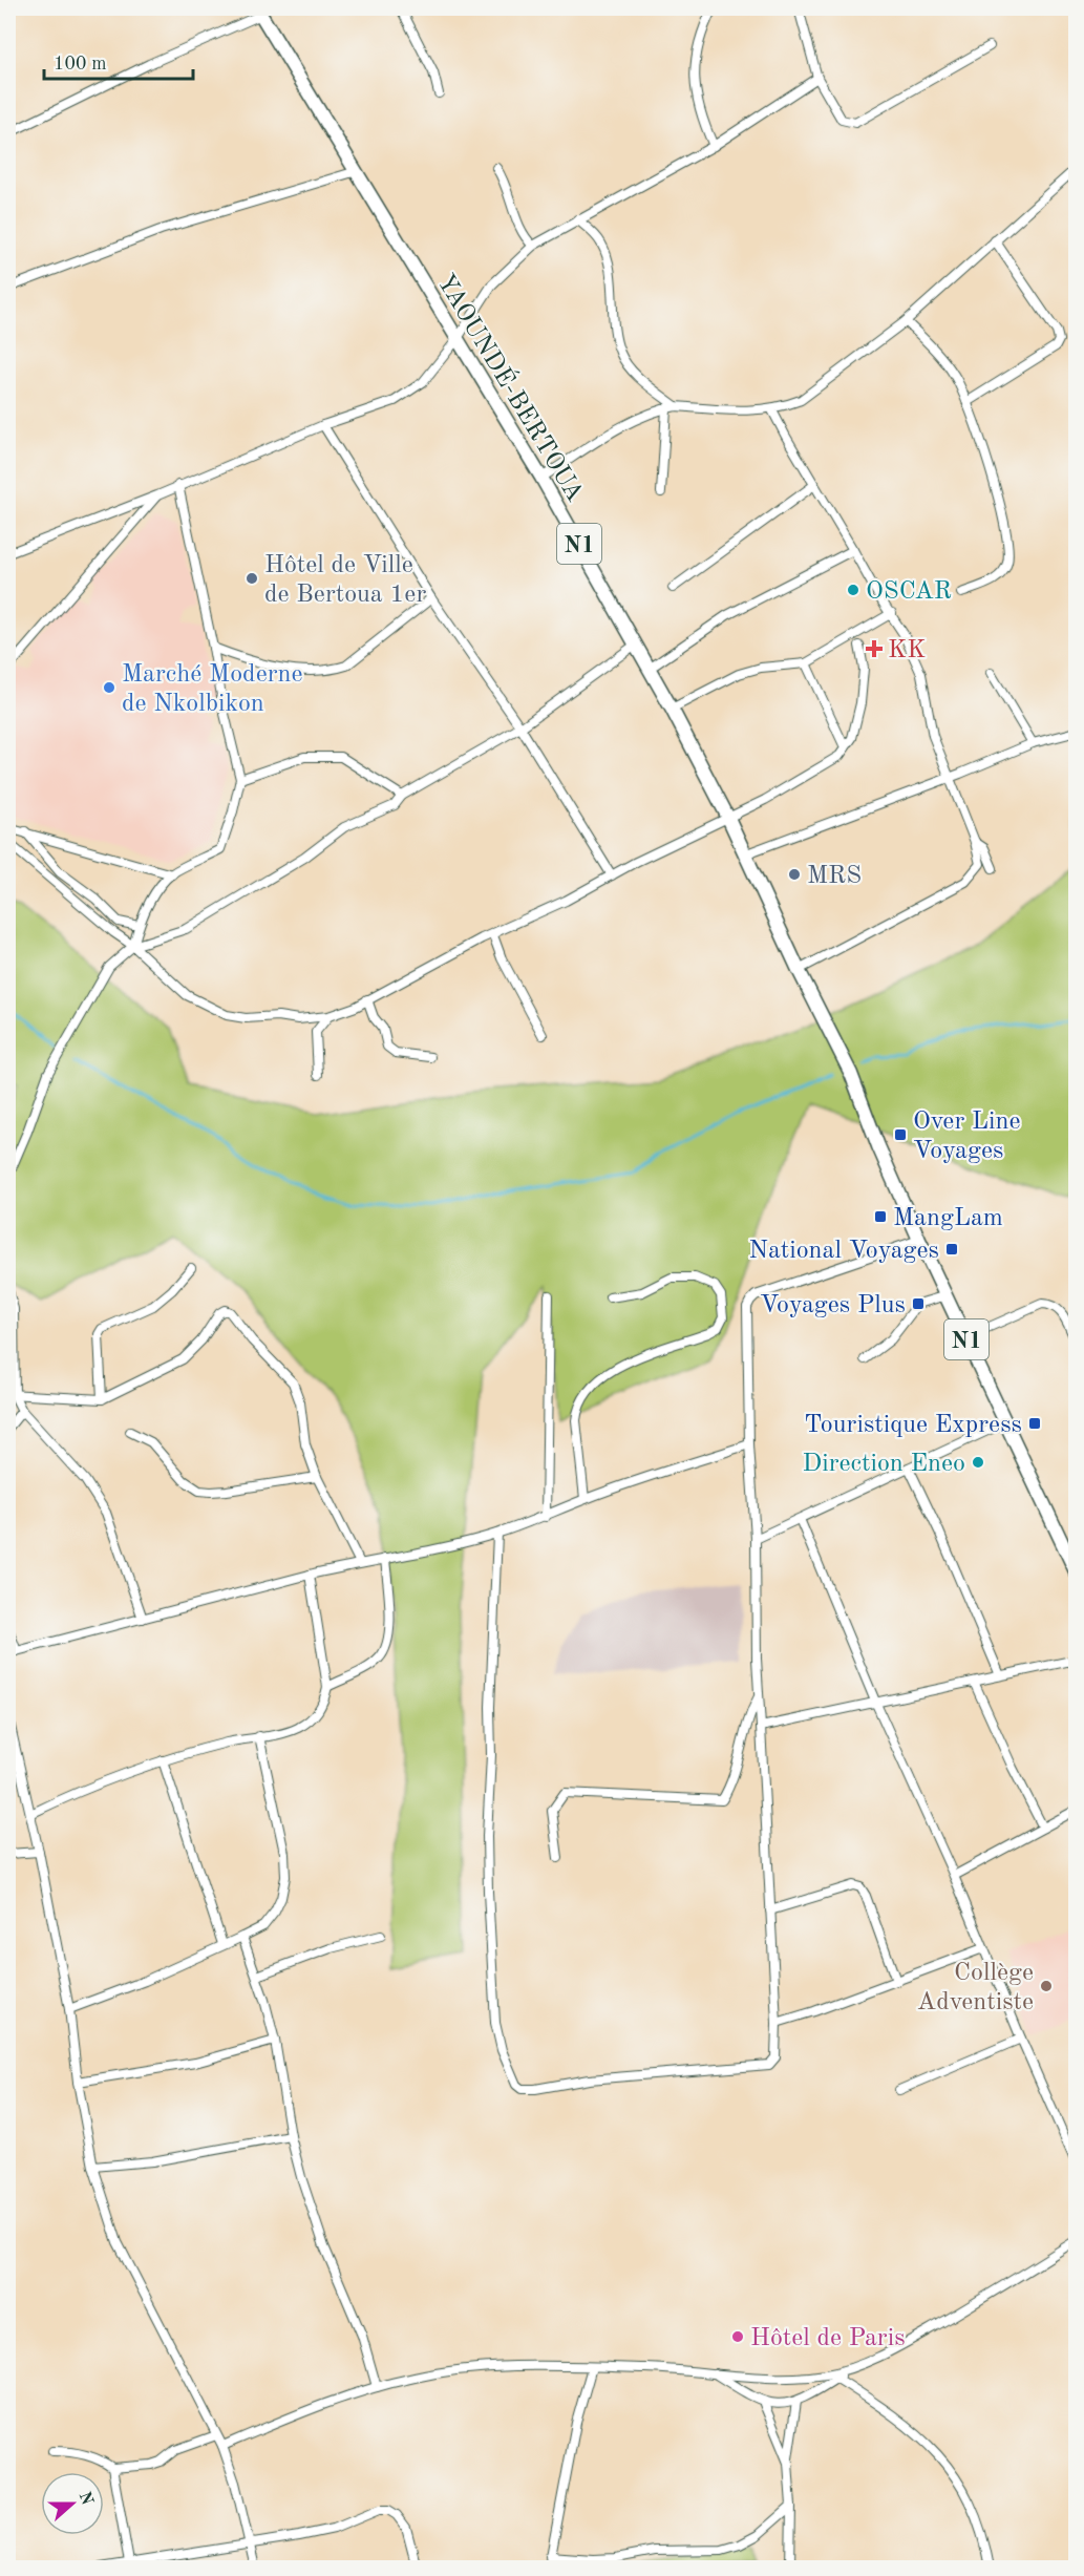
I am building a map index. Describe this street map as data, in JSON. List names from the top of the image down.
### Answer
{
  "streets": {
    "highway": ["YAOUNDÉ-BERTOUA", "N1"]
  },
  "crossings": [
    ["YAOUNDÉ-BERTOUA", "N1"]
  ],
  "places": {
    "other": [
      "Hôtel de Ville de Bertoua 1er",
      "OSCAR",
      "Marché Moderne de Nkolbikon",
      "MRS",
      "Direction Eneo",
      "Collège Adventiste",
      "Hôtel de Paris"
    ],
    "health": ["KK"],
    "transit": [
      "Over Line Voyages",
      "MangLam",
      "National Voyages",
      "Voyages Plus",
      "Touristique Express"
    ]
  },
  "scale_bar": "100 m",
  "north": "right"
}
